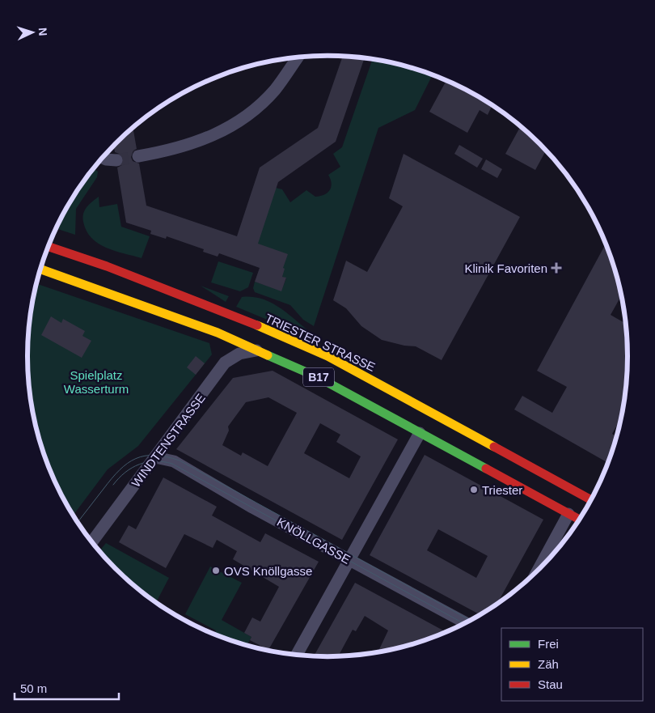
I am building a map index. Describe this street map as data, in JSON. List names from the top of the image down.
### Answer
{
  "streets": {
    "main road": ["TRIESTER STRASSE", "B17"],
    "street": ["WINDTENSTRASSE", "KNÖLLGASSE"]
  },
  "crossings": [
    ["B17", "WINDTENSTRASSE"],
    ["WINDTENSTRASSE", "KNÖLLGASSE"]
  ],
  "parks": ["Spielplatz Wasserturm"],
  "places": {
    "health": ["Klinik Favoriten"],
    "other": ["Triester", "OVS Knöllgasse"]
  },
  "legend": ["Frei", "Zäh", "Stau"],
  "scale_bar": "50 m",
  "north": "right"
}
